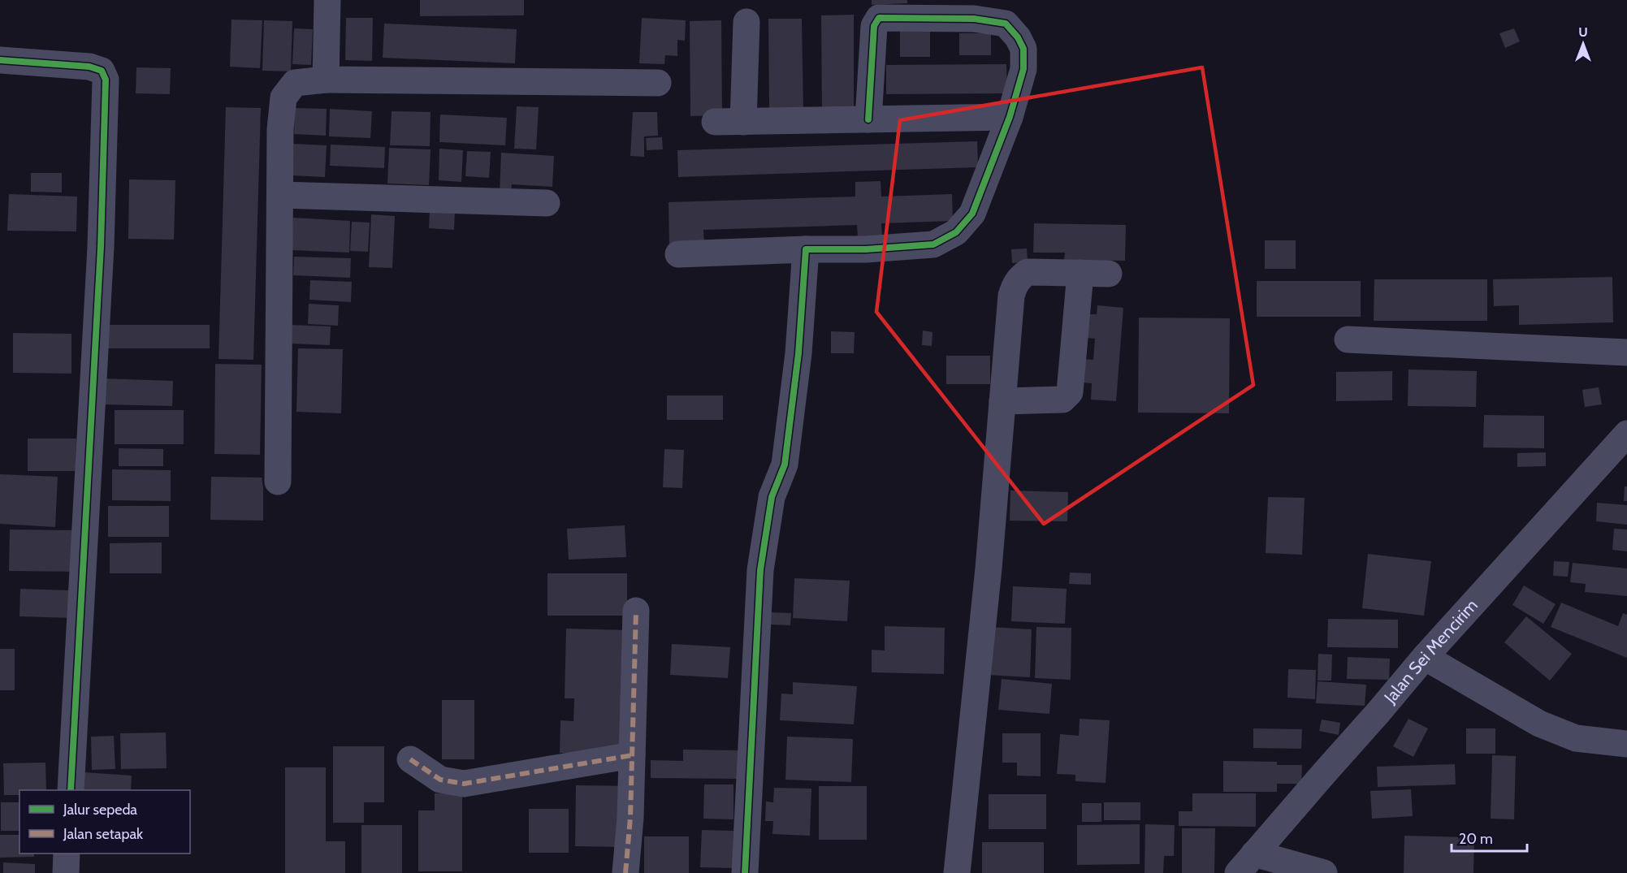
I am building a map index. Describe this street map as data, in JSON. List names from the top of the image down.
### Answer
{
  "streets": {
    "street": ["Jalan Sei Mencirim"]
  },
  "legend": ["Jalur sepeda", "Jalan setapak"],
  "scale_bar": "20 m",
  "north": "top"
}
